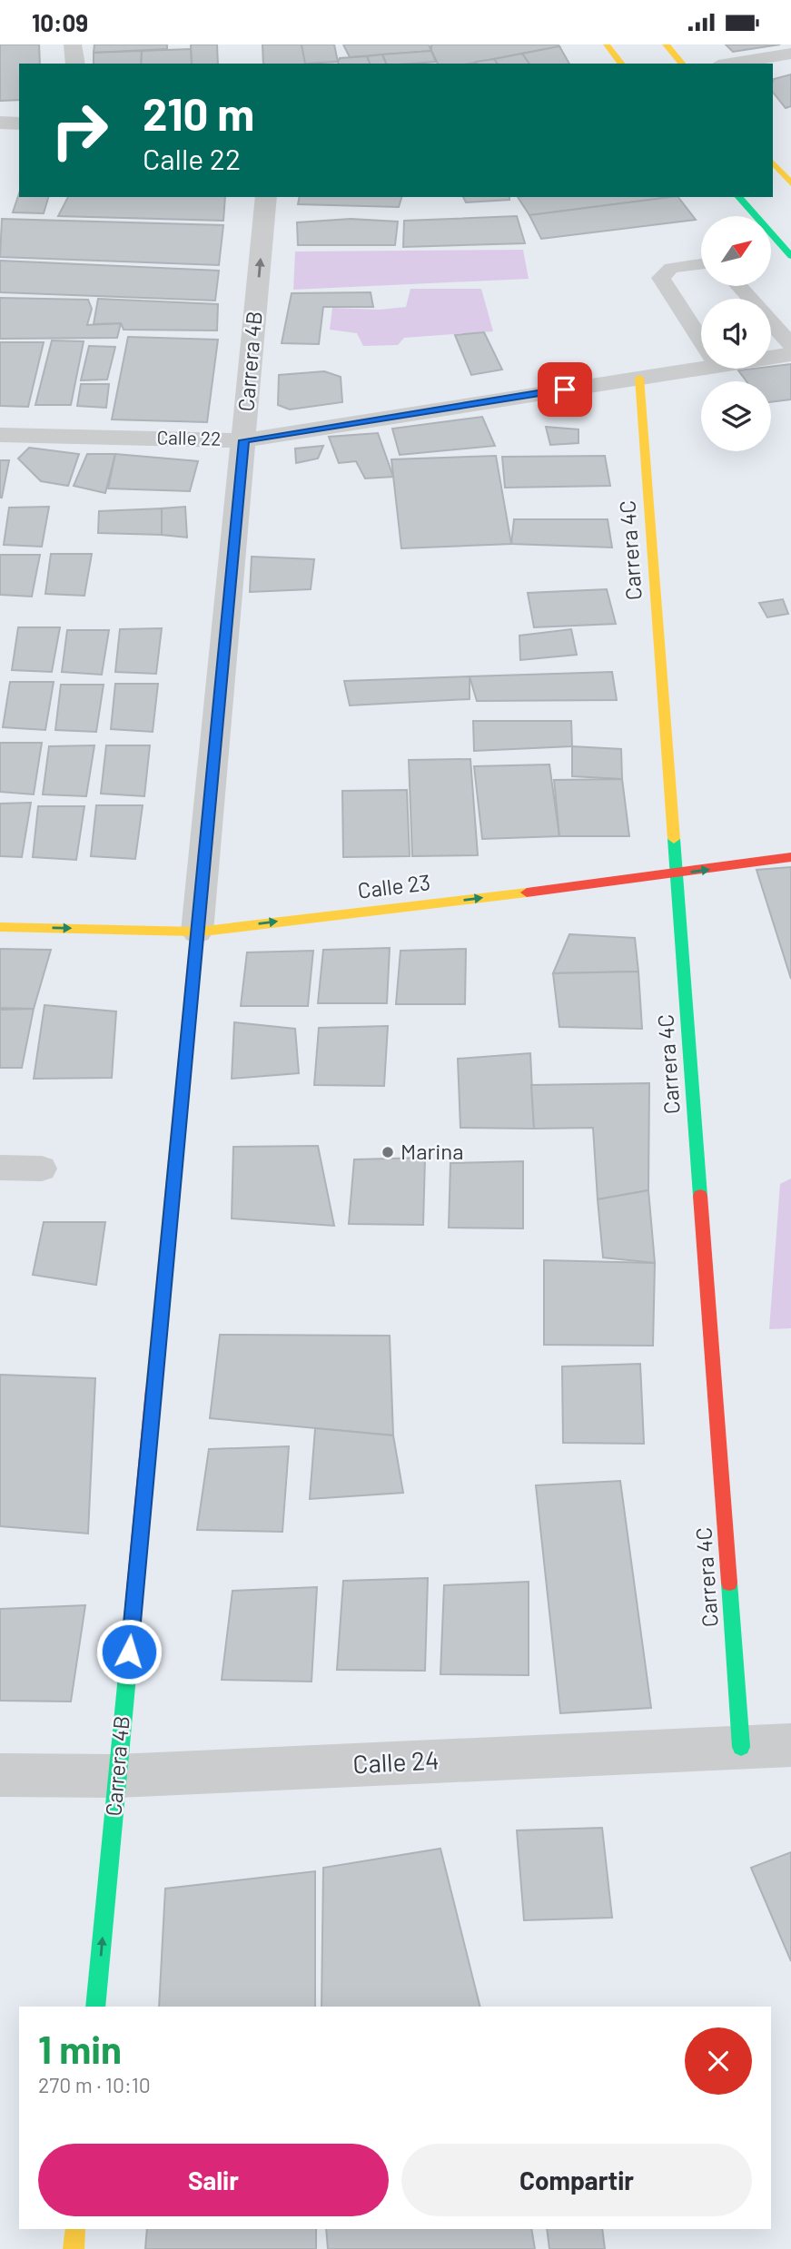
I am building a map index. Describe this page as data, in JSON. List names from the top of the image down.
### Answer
{
  "streets": {
    "street": [
      "Carrera 4B",
      "Calle 22",
      "Carrera 4C",
      "Calle 23",
      "Calle 24"
    ]
  },
  "crossings": [
    ["Carrera 4B", "Calle 22"],
    ["Carrera 4B", "Calle 23"],
    ["Carrera 4B", "Calle 24"],
    ["Calle 22", "Carrera 4C"],
    ["Carrera 4C", "Calle 23"],
    ["Carrera 4C", "Calle 24"]
  ],
  "one_way": ["Calle 23"],
  "places": ["Marina"],
  "north": "top right",
  "page": {
    "status": "10:09",
    "turn": ["210 m", "Calle 22"],
    "heading": ["1 min", "270 m · 10:10"],
    "buttons": ["Salir", "Compartir"]
  }
}
